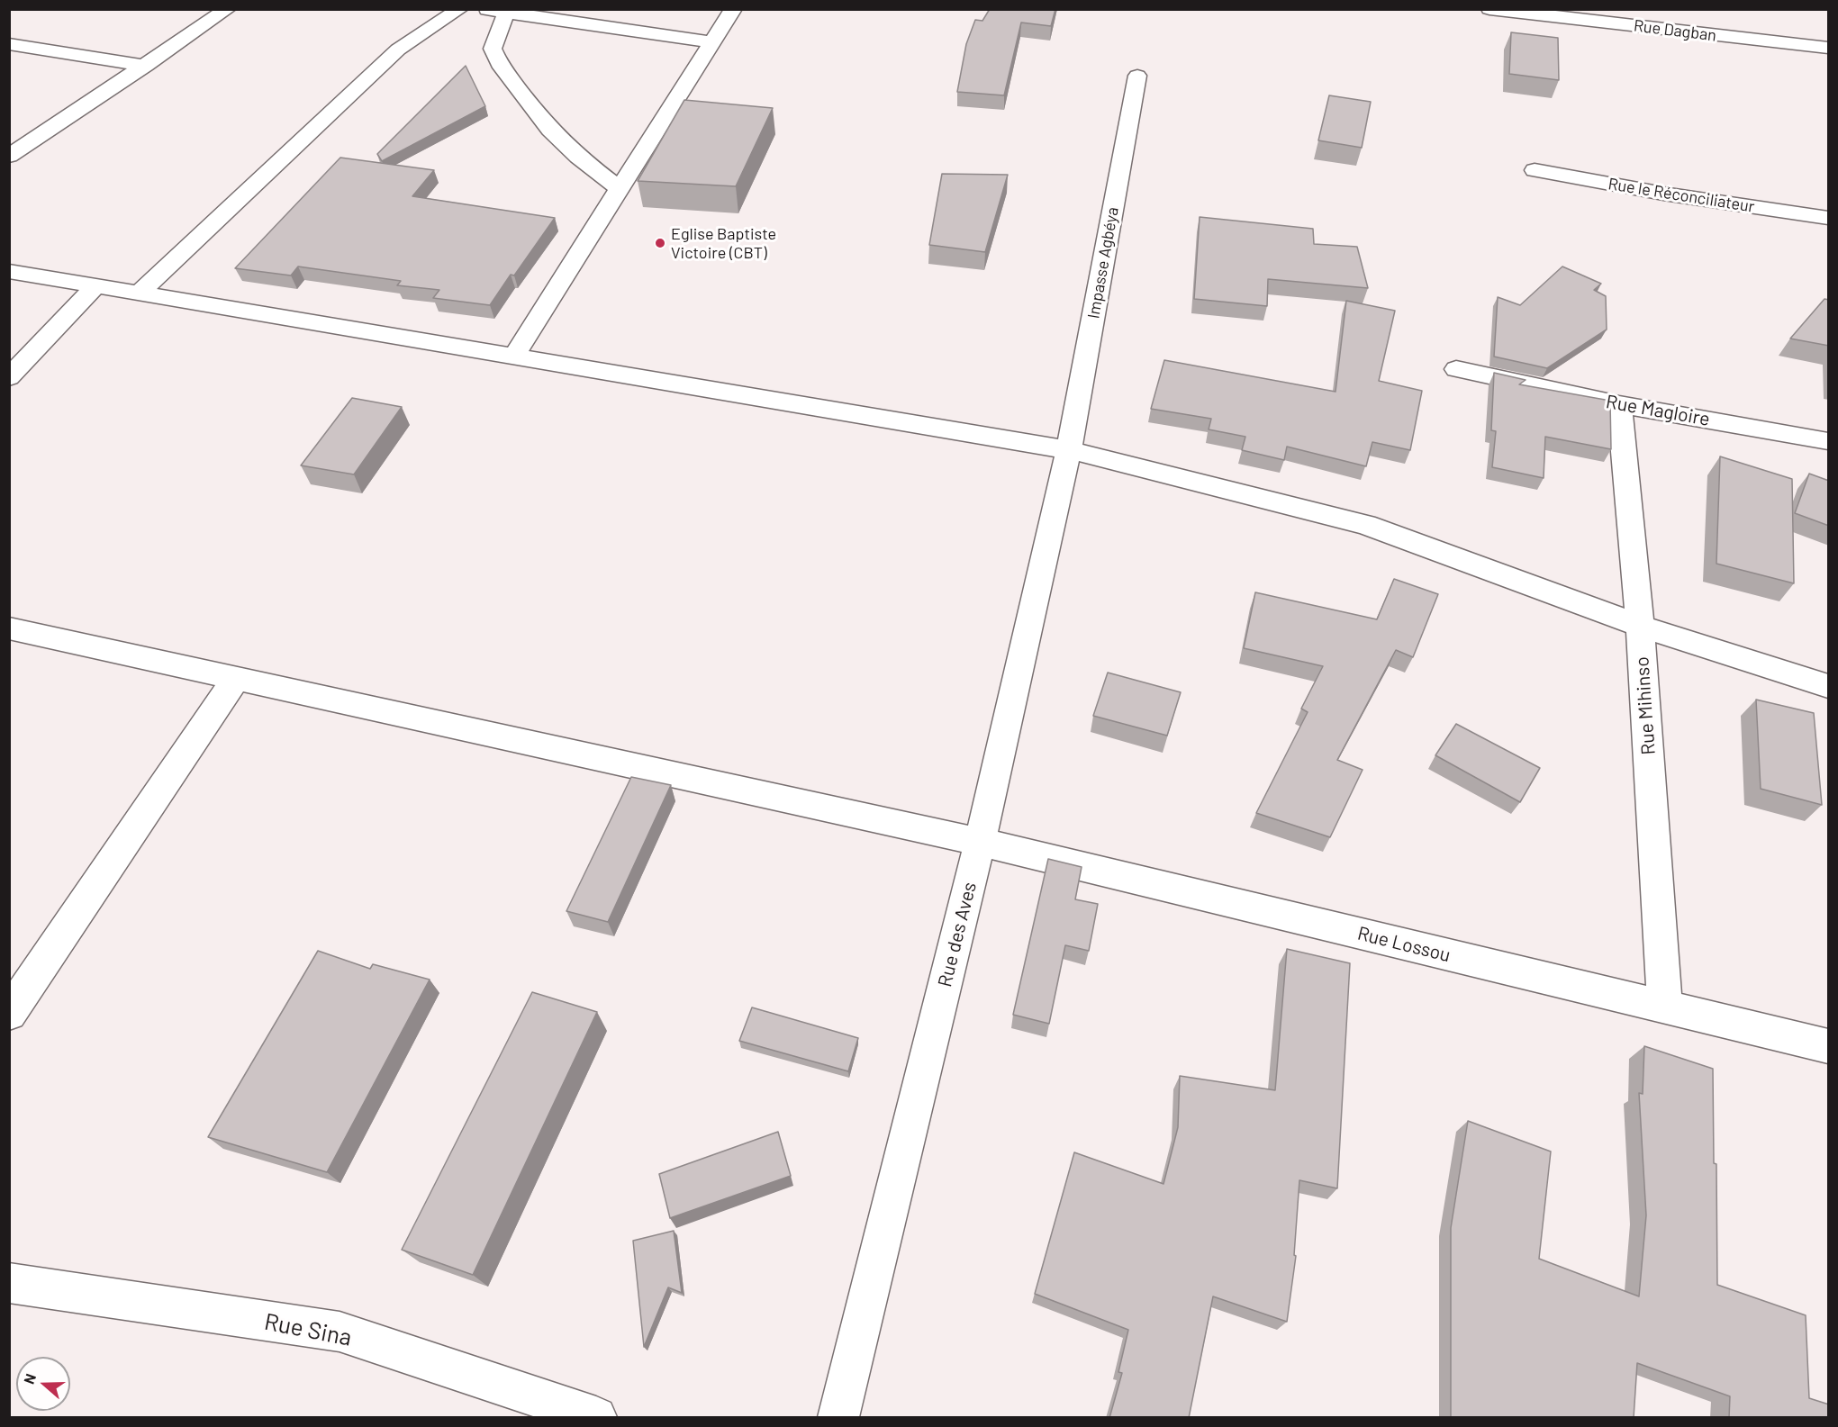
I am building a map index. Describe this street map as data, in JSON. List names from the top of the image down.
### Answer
{
  "streets": {
    "street": [
      "Rue Dagban",
      "Rue le Réconciliateur",
      "Impasse Agbéya",
      "Rue Magloire",
      "Rue Mihinso",
      "Rue des Aves",
      "Rue Lossou",
      "Rue Sina"
    ]
  },
  "crossings": [
    ["Impasse Agbéya", "Rue des Aves"],
    ["Rue Magloire", "Rue Mihinso"],
    ["Rue Mihinso", "Rue Lossou"],
    ["Rue des Aves", "Rue Lossou"]
  ],
  "places": ["Eglise Baptiste Victoire (CBT)"],
  "north": "left"
}
